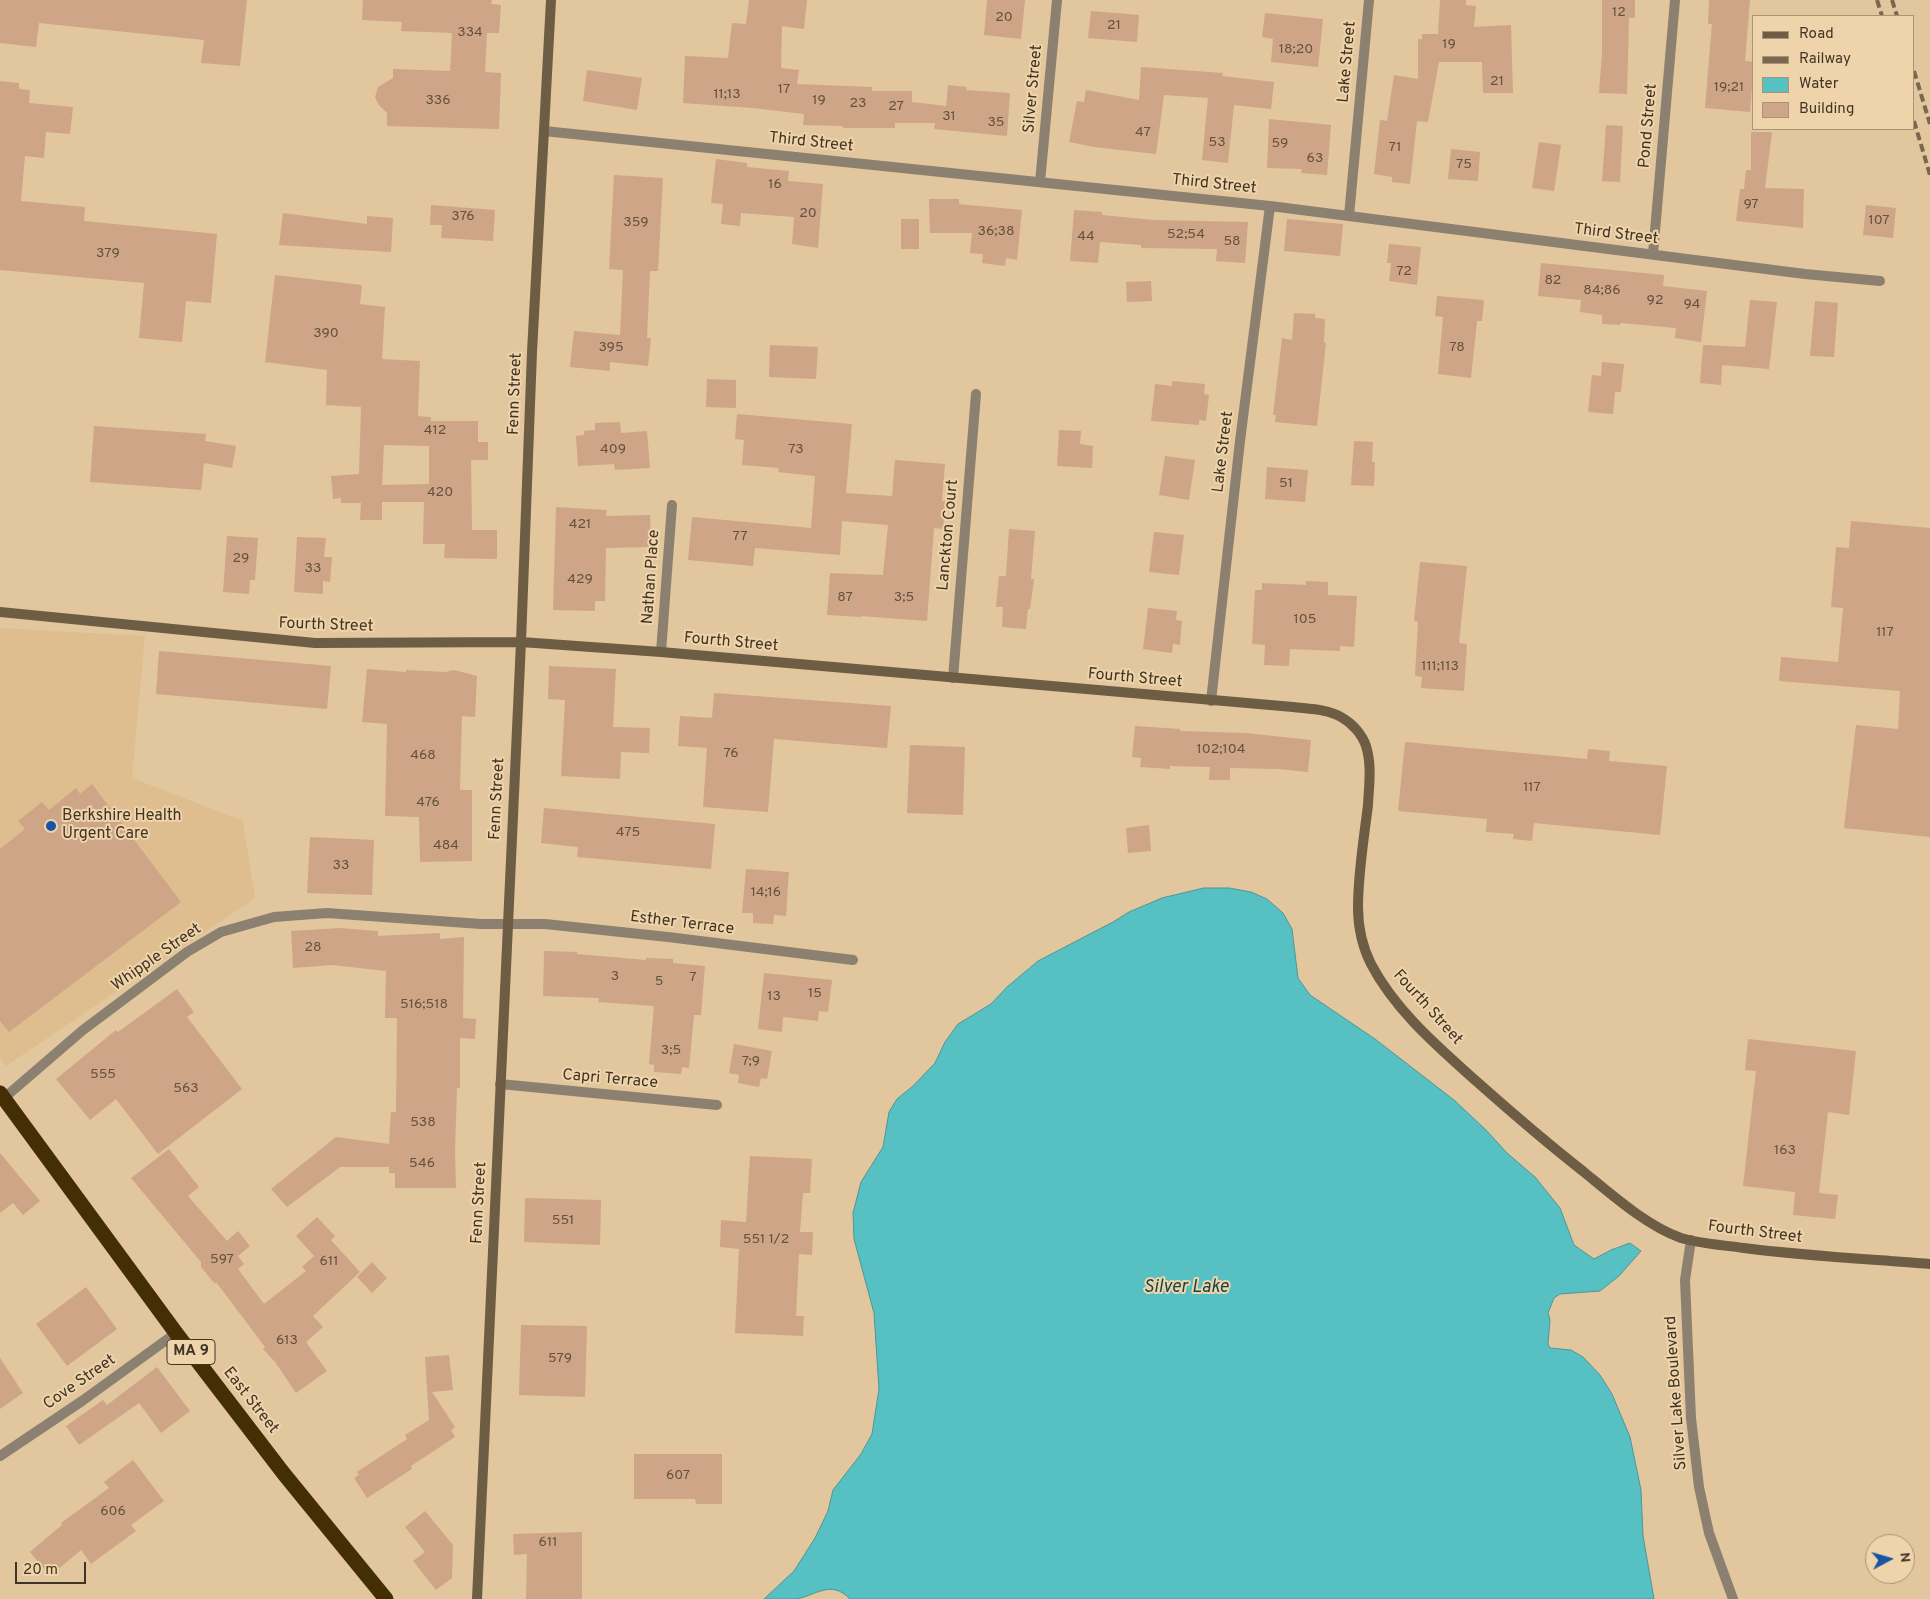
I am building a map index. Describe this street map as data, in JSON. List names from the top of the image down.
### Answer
{
  "streets": {
    "highway": ["MA 9", "East Street"],
    "street": [
      "Lake Street",
      "Silver Street",
      "Pond Street",
      "Third Street",
      "Fenn Street",
      "Lanckton Court",
      "Nathan Place",
      "Fourth Street",
      "Esther Terrace",
      "Whipple Street",
      "Capri Terrace",
      "Cove Street",
      "Silver Lake Boulevard"
    ]
  },
  "crossings": [
    ["Lake Street", "Third Street"],
    ["Lake Street", "Fourth Street"],
    ["Silver Street", "Third Street"],
    ["Pond Street", "Third Street"],
    ["Third Street", "Fenn Street"],
    ["Fenn Street", "Fourth Street"],
    ["Fenn Street", "Esther Terrace"],
    ["Fenn Street", "Whipple Street"],
    ["Fenn Street", "Capri Terrace"],
    ["Lanckton Court", "Fourth Street"],
    ["Nathan Place", "Fourth Street"],
    ["Fourth Street", "Silver Lake Boulevard"],
    ["Esther Terrace", "Whipple Street"],
    ["Whipple Street", "East Street"],
    ["Cove Street", "East Street"]
  ],
  "water": ["Silver Lake"],
  "places": ["Berkshire Health Urgent Care"],
  "house_numbers": [
    "12",
    "20",
    "21",
    "334",
    "19",
    "18;20",
    "21",
    "19;21",
    "17",
    "11;13",
    "336",
    "19",
    "23",
    "27",
    "31",
    "35",
    "47",
    "53",
    "59",
    "71",
    "63",
    "75",
    "16",
    "97",
    "20",
    "376",
    "107",
    "359",
    "36;38",
    "52;54",
    "44",
    "58",
    "379",
    "72",
    "82",
    "84;86",
    "92",
    "94",
    "390",
    "395",
    "78",
    "412",
    "409",
    "73",
    "51",
    "420",
    "421",
    "77",
    "29",
    "33",
    "429",
    "87",
    "3;5",
    "105",
    "117",
    "111;113",
    "102;104",
    "76",
    "468",
    "117",
    "476",
    "475",
    "484",
    "33",
    "14;16",
    "28",
    "3",
    "7",
    "5",
    "15",
    "13",
    "516;518",
    "3;5",
    "7;9",
    "555",
    "563",
    "538",
    "163",
    "546",
    "551",
    "551 1/2",
    "597",
    "611",
    "613",
    "579",
    "607",
    "606",
    "611"
  ],
  "legend": [
    "Road",
    "Railway",
    "Water",
    "Building"
  ],
  "scale_bar": "20 m",
  "north": "right"
}
